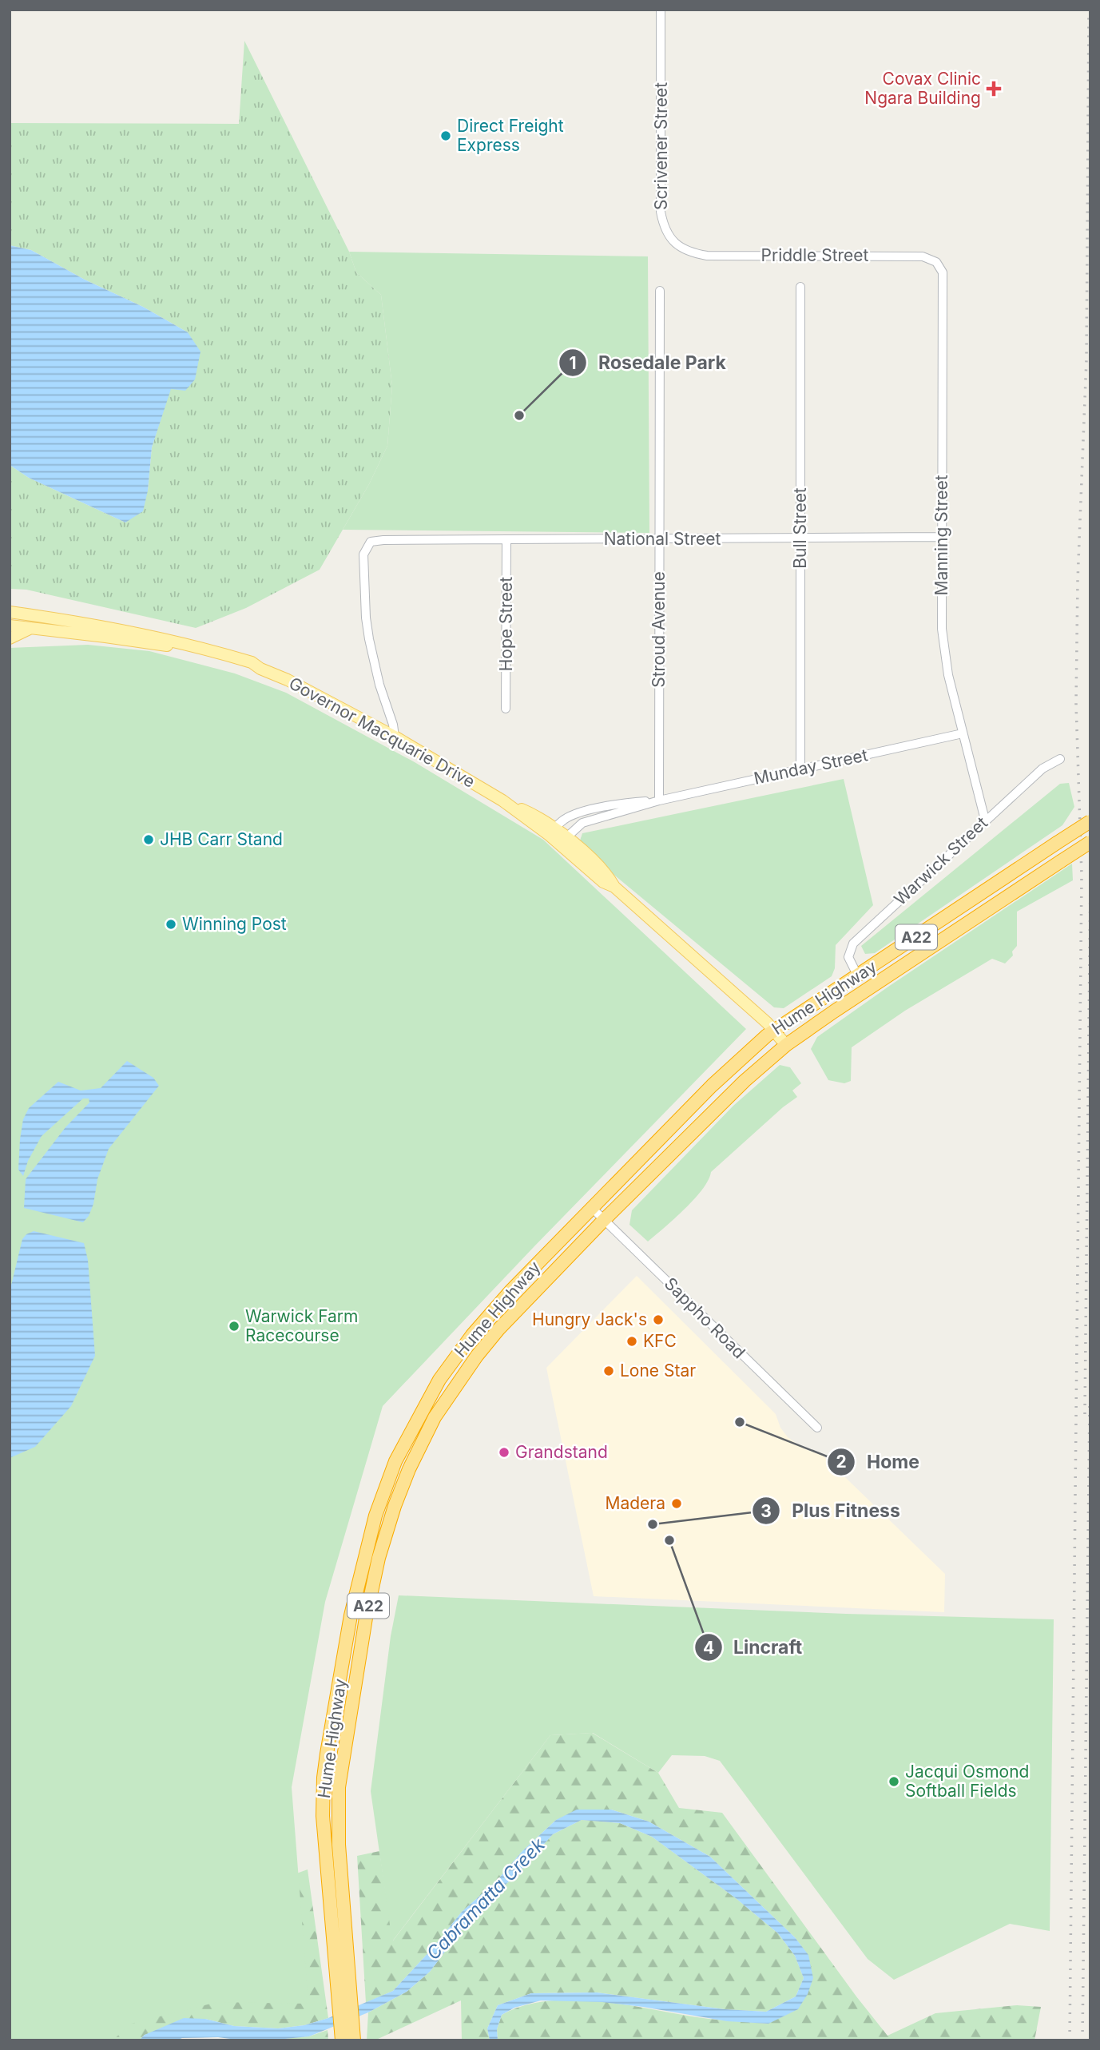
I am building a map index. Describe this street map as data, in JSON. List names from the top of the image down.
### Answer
{
  "streets": {
    "highway": ["A22", "Hume Highway"],
    "main road": ["Governor Macquarie Drive"],
    "street": [
      "Scrivener Street",
      "Priddle Street",
      "Bull Street",
      "Manning Street",
      "National Street",
      "Hope Street",
      "Stroud Avenue",
      "Munday Street",
      "Warwick Street",
      "Sappho Road"
    ]
  },
  "crossings": [
    ["Scrivener Street", "Priddle Street"],
    ["Priddle Street", "Manning Street"],
    ["Bull Street", "National Street"],
    ["Bull Street", "Munday Street"],
    ["Manning Street", "National Street"],
    ["Manning Street", "Munday Street"],
    ["Manning Street", "Warwick Street"],
    ["National Street", "Hope Street"],
    ["National Street", "Stroud Avenue"],
    ["National Street", "Governor Macquarie Drive"],
    ["Stroud Avenue", "Munday Street"],
    ["Governor Macquarie Drive", "Munday Street"],
    ["Governor Macquarie Drive", "Hume Highway"],
    ["Warwick Street", "Hume Highway"],
    ["Hume Highway", "Sappho Road"]
  ],
  "water": ["Cabramatta Creek"],
  "places": {
    "health": ["Covax Clinic Ngara Building"],
    "other": [
      "Direct Freight Express",
      "Rosedale Park",
      "JHB Carr Stand",
      "Winning Post",
      "Hungry Jack's",
      "Warwick Farm Racecourse",
      "KFC",
      "Lone Star",
      "Home",
      "Grandstand",
      "Madera",
      "Plus Fitness",
      "Lincraft",
      "Jacqui Osmond Softball Fields"
    ]
  }
}
